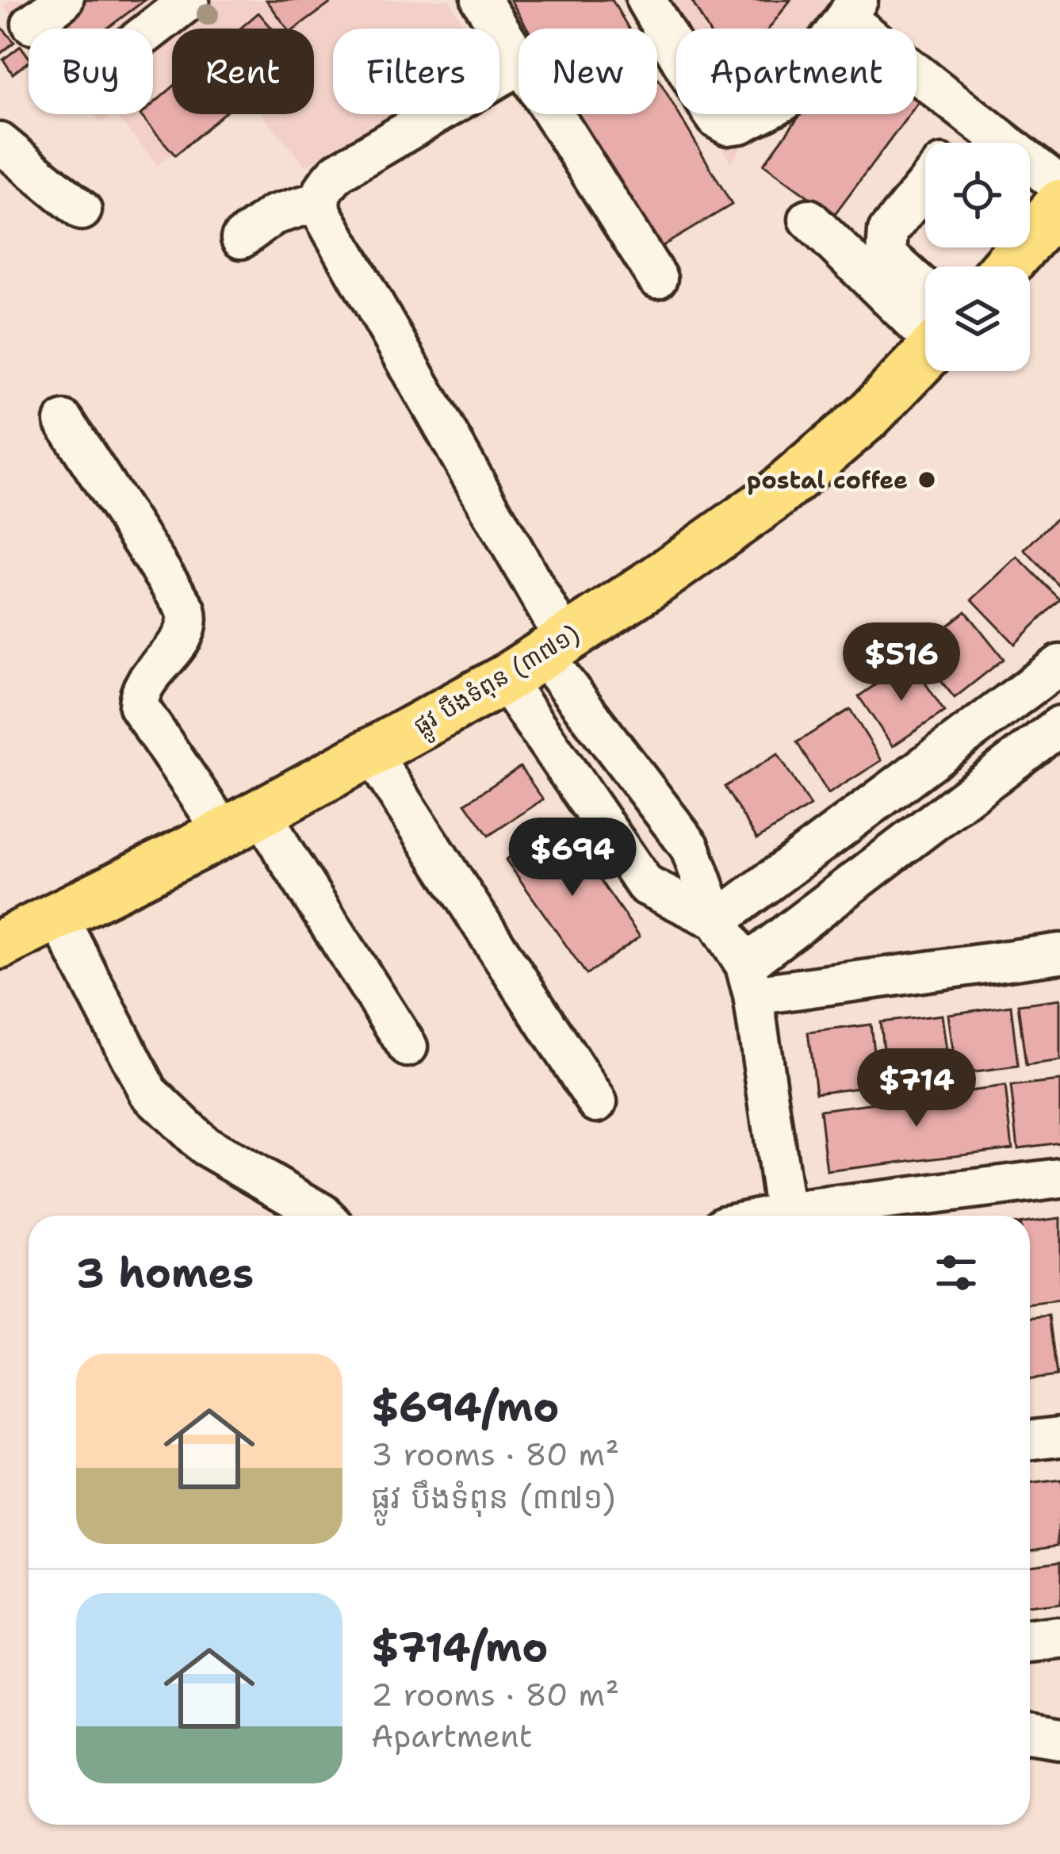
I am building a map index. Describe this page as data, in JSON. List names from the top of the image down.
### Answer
{
  "streets": {
    "main road": ["ផ្លូវ បឹងទំពុន (៣៧១)"]
  },
  "places": ["postal coffee"],
  "page": {
    "chip": [
      "Buy",
      "Rent",
      "Filters",
      "New",
      "Apartment"
    ],
    "price": ["$516", "$694", "$714"],
    "heading": "3 homes",
    "list": [
      {
        "name": "$694/mo",
        "note": "3 rooms · 80 m² · ផ្លូវ បឹងទំពុន (៣៧១)"
      },
      {
        "name": "$714/mo",
        "note": "2 rooms · 80 m² · Apartment"
      }
    ]
  }
}
